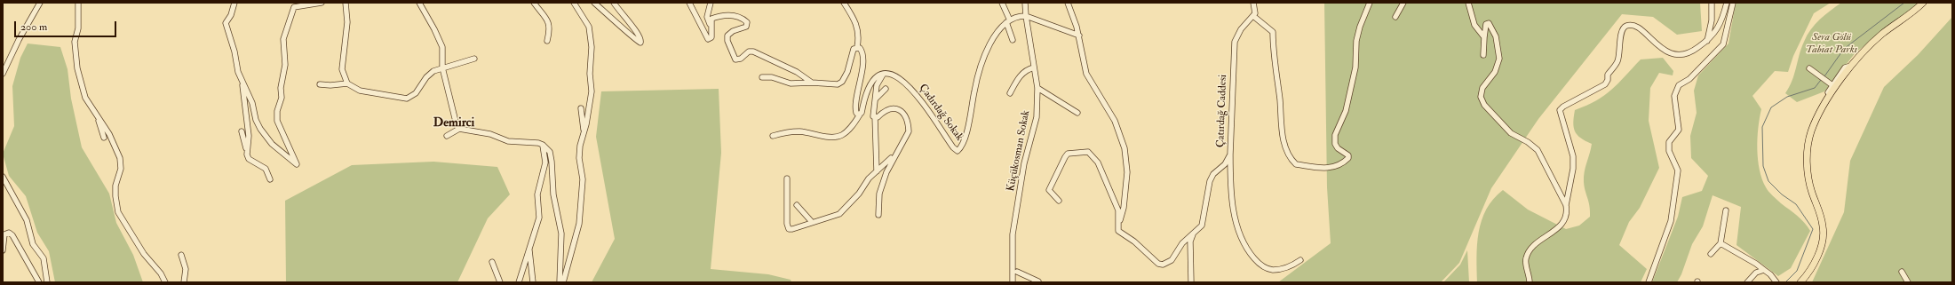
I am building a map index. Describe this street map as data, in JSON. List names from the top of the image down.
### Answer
{
  "streets": {
    "street": ["Çatırdağ Caddesi", "Çadırdağ Sokak", "Küçükosman Sokak"]
  },
  "districts": ["Demirci"],
  "parks": ["Sera Gölü Tabiat Parkı"],
  "scale_bar": "200 m"
}
